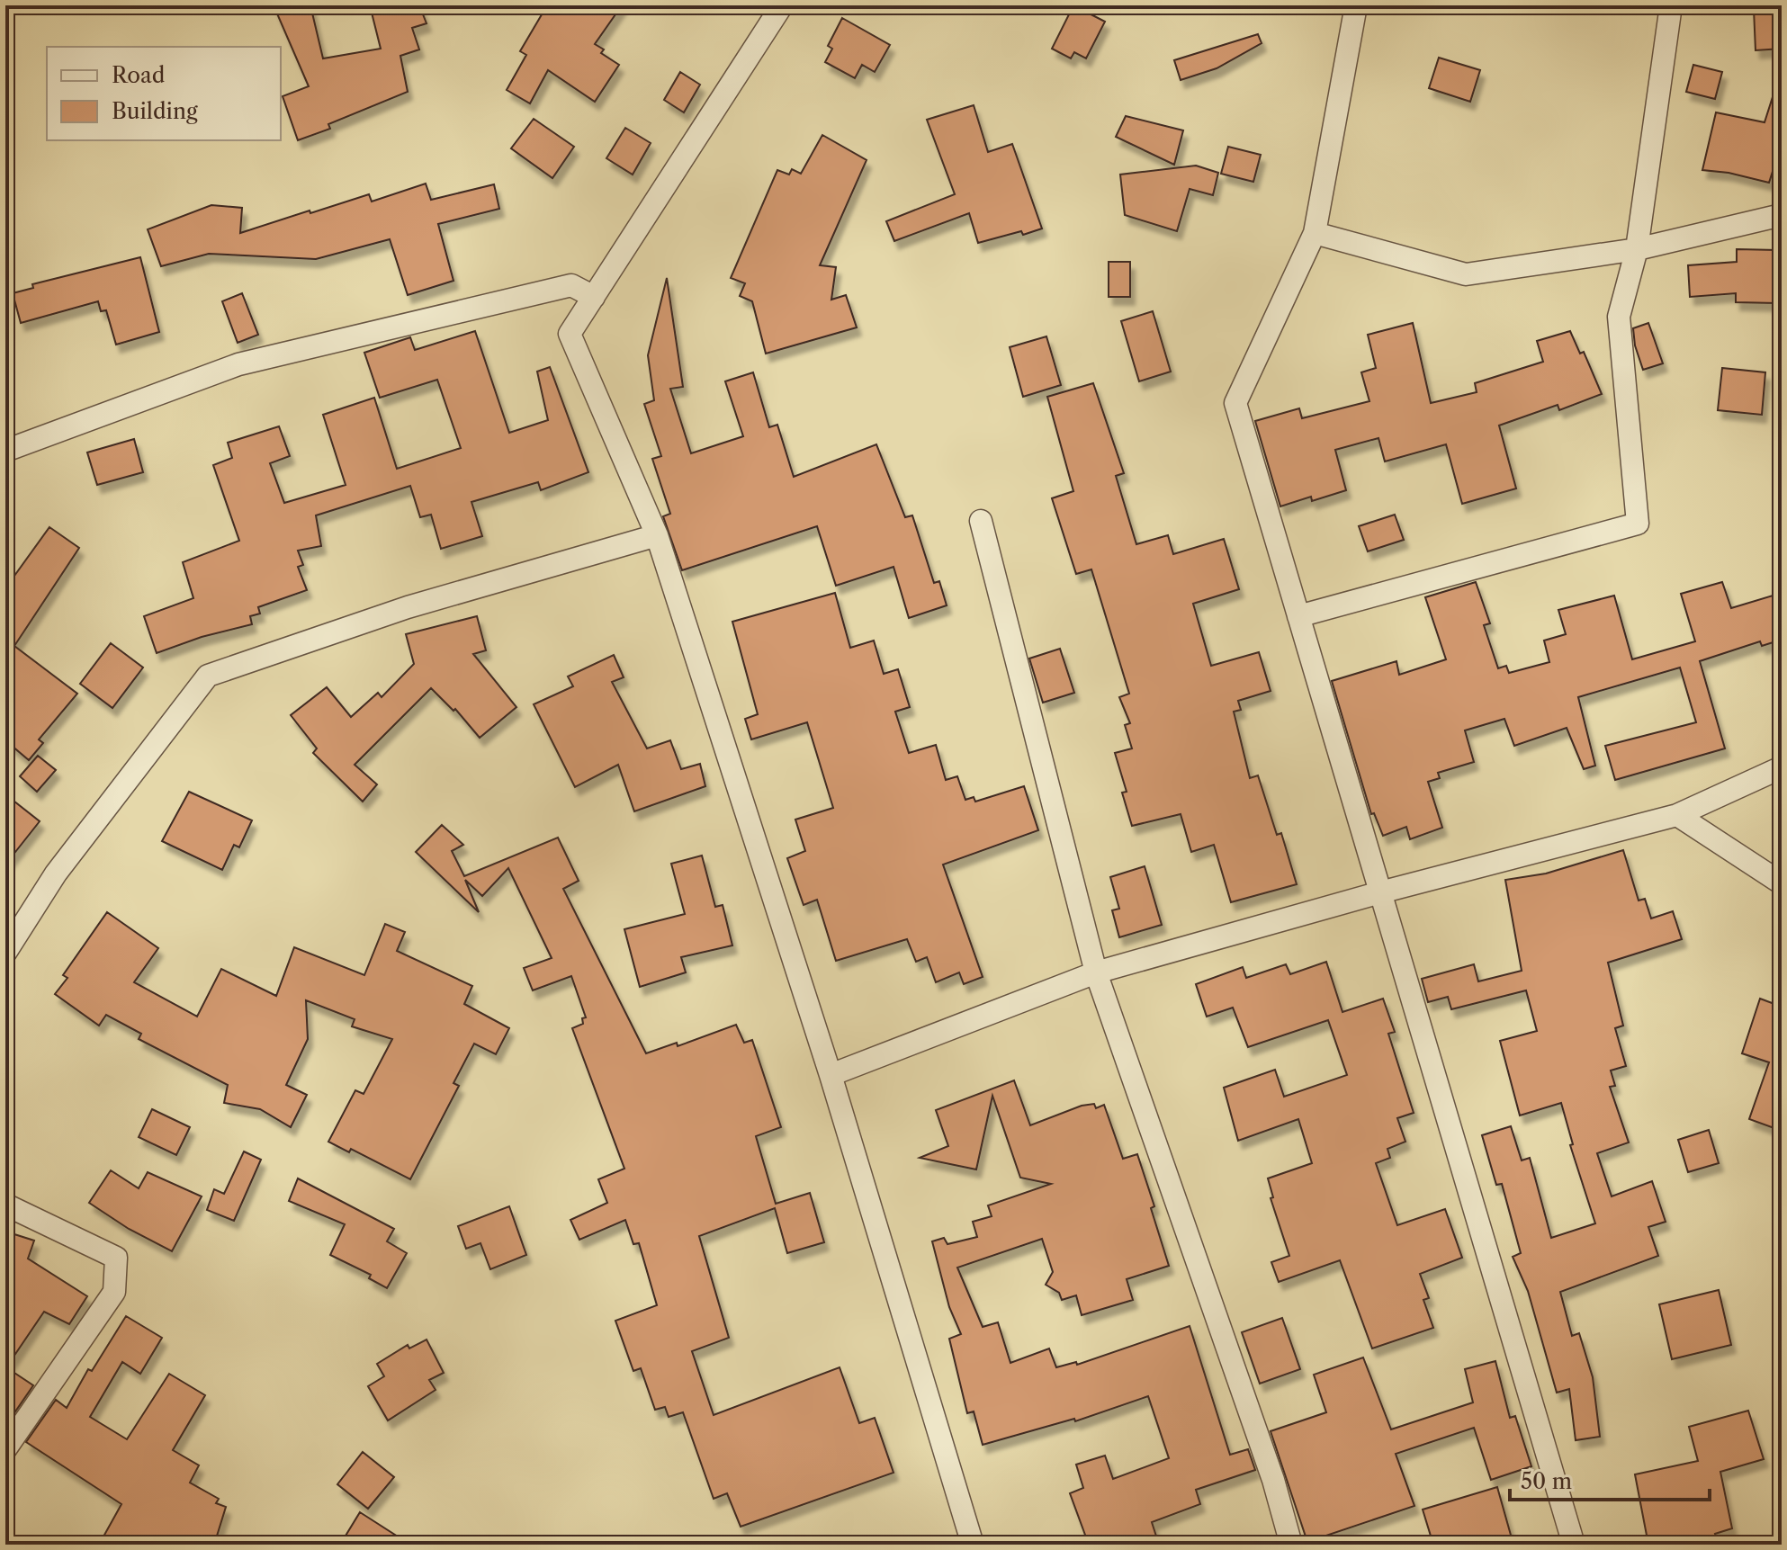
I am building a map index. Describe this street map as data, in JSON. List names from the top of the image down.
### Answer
{
  "legend": ["Road", "Building"],
  "scale_bar": "50 m"
}
